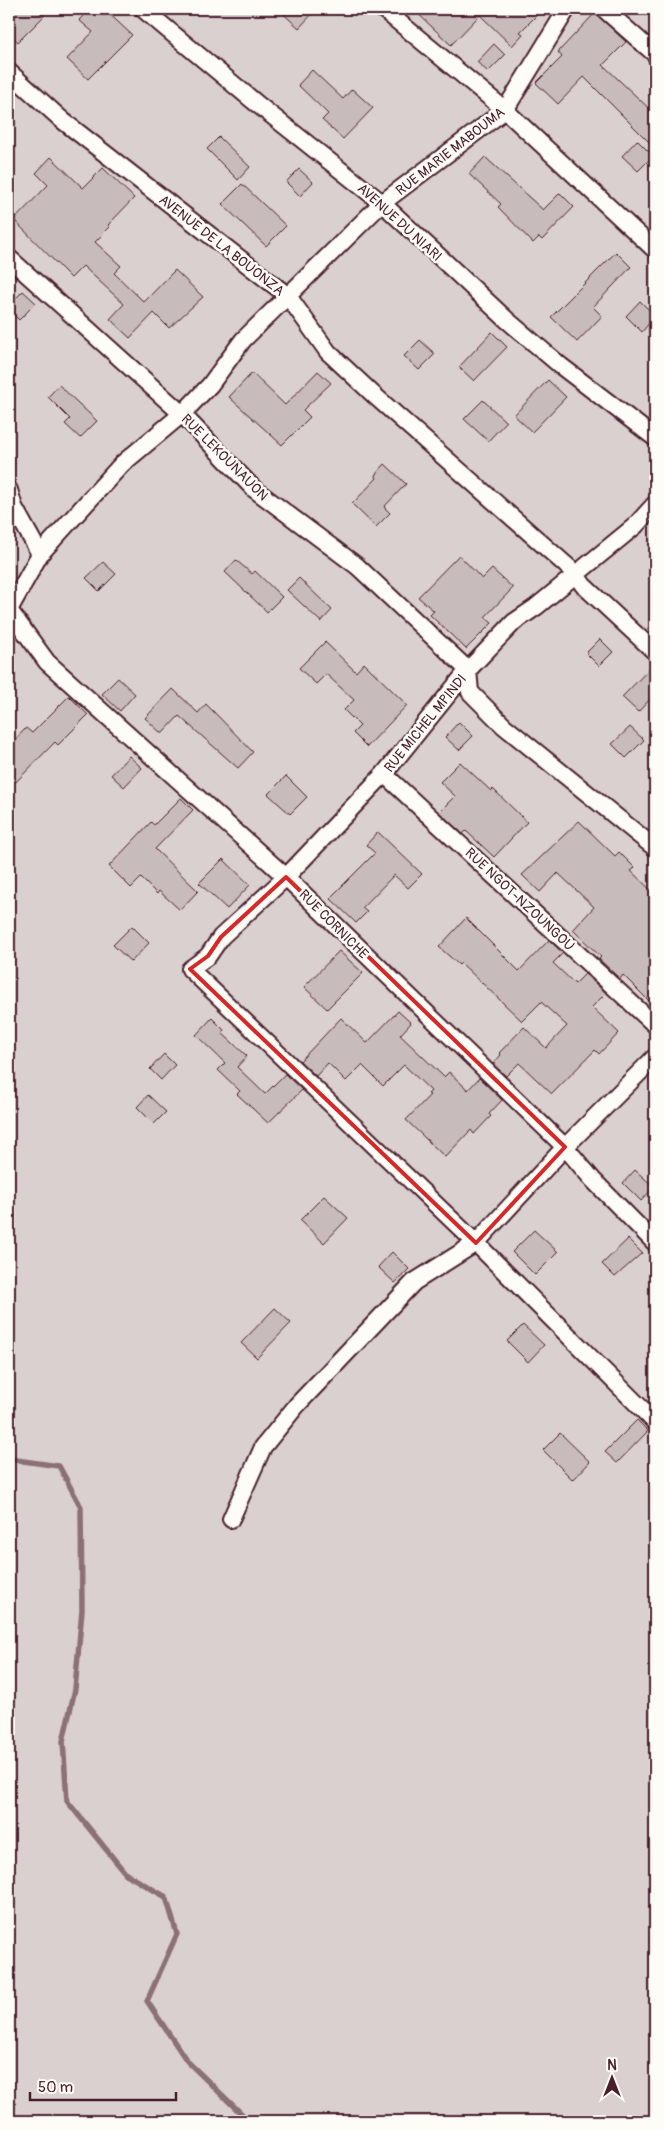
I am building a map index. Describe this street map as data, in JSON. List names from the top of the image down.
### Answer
{
  "streets": {
    "street": [
      "RUE MARIE MABOUMA",
      "AVENUE DU NIARI",
      "AVENUE DE LA BOUONZA",
      "RUE LEKOUNAUON",
      "RUE MICHEL MPINDI",
      "RUE NGOT-NZOUNGOU",
      "RUE CORNICHE"
    ]
  },
  "crossings": [
    ["RUE MARIE MABOUMA", "AVENUE DU NIARI"],
    ["RUE MARIE MABOUMA", "AVENUE DE LA BOUONZA"],
    ["RUE MARIE MABOUMA", "RUE LEKOUNAUON"],
    ["RUE MARIE MABOUMA", "RUE CORNICHE"],
    ["AVENUE DE LA BOUONZA", "RUE MICHEL MPINDI"],
    ["RUE LEKOUNAUON", "RUE MICHEL MPINDI"],
    ["RUE MICHEL MPINDI", "RUE NGOT-NZOUNGOU"],
    ["RUE MICHEL MPINDI", "RUE CORNICHE"]
  ],
  "scale_bar": "50 m",
  "north": "top"
}
